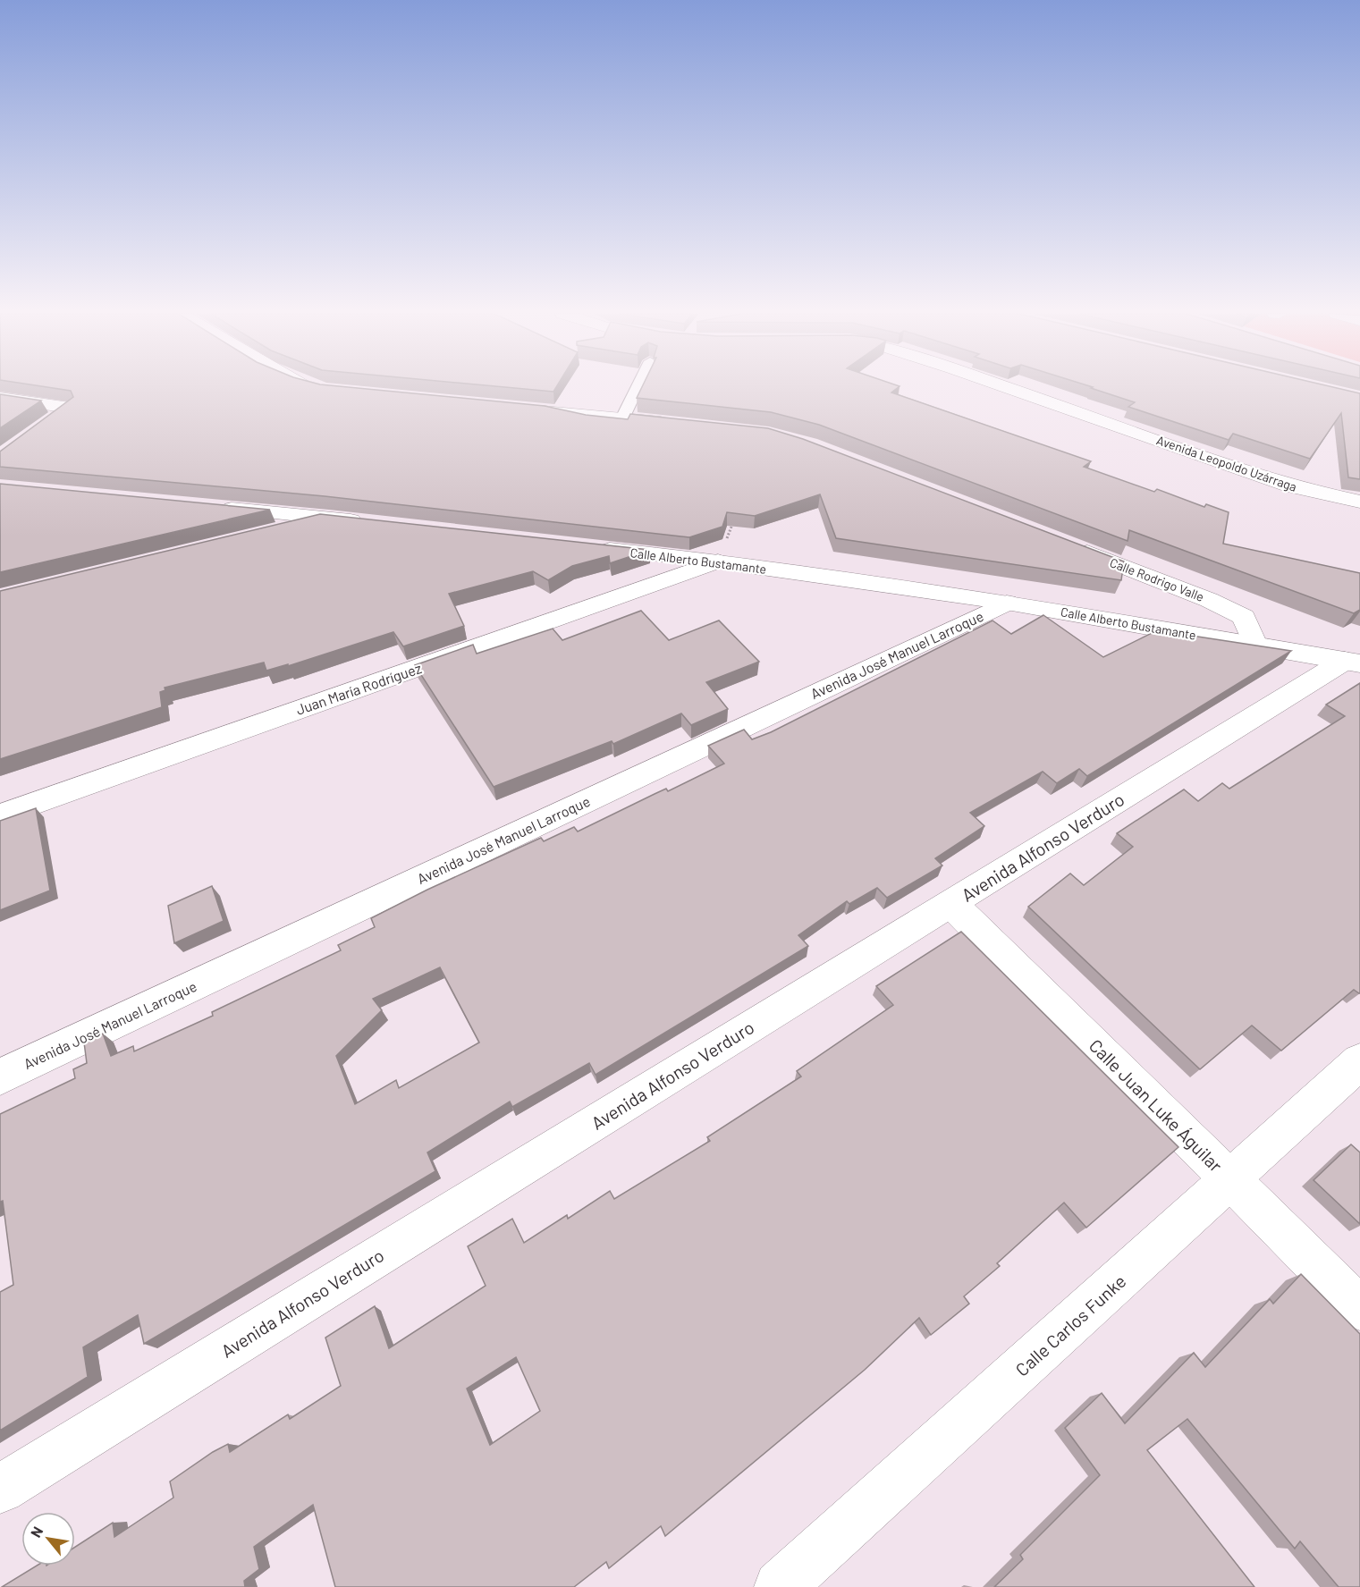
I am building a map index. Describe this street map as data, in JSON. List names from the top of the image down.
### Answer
{
  "streets": {
    "street": [
      "Avenida Leopoldo Uzárraga",
      "Calle Alberto Bustamante",
      "Calle Rodrigo Valle",
      "Avenida José Manuel Larroque",
      "Juan María Rodríguez",
      "Avenida Alfonso Verduro",
      "Calle Juan Luke Águilar",
      "Calle Carlos Funke"
    ]
  },
  "crossings": [
    ["Calle Alberto Bustamante", "Calle Rodrigo Valle"],
    ["Calle Alberto Bustamante", "Avenida José Manuel Larroque"],
    ["Calle Alberto Bustamante", "Juan María Rodríguez"],
    ["Calle Alberto Bustamante", "Avenida Alfonso Verduro"],
    ["Avenida Alfonso Verduro", "Calle Juan Luke Águilar"],
    ["Calle Juan Luke Águilar", "Calle Carlos Funke"]
  ],
  "north": "top left"
}
